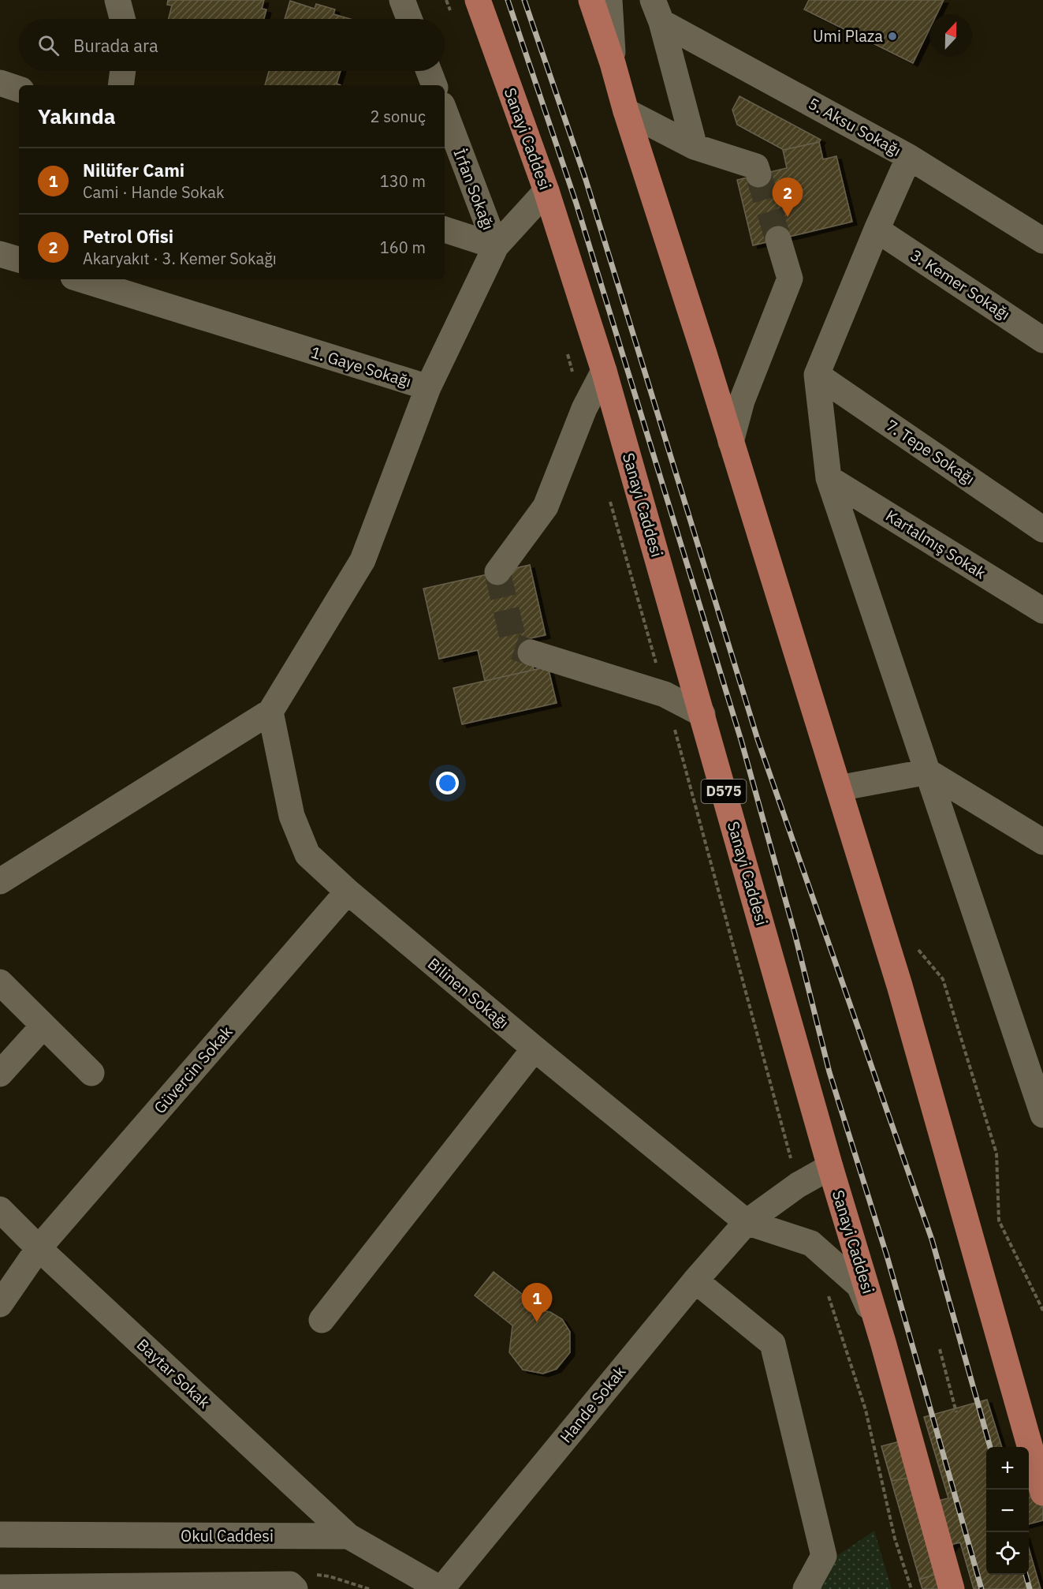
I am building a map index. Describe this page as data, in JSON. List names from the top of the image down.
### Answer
{
  "streets": {
    "highway": ["Sanayi Caddesi", "D575"],
    "street": [
      "5. Aksu Sokağı",
      "İrfan Sokağı",
      "3. Kemer Sokağı",
      "1. Gaye Sokağı",
      "7. Tepe Sokağı",
      "Kartalmış Sokak",
      "Bilinen Sokağı",
      "Güvercin Sokak",
      "Baytar Sokak",
      "Hande Sokak",
      "Okul Caddesi"
    ]
  },
  "crossings": [
    ["Sanayi Caddesi", "1. Gaye Sokağı"],
    ["Sanayi Caddesi", "Hande Sokak"],
    ["İrfan Sokağı", "1. Gaye Sokağı"],
    ["Bilinen Sokağı", "Güvercin Sokak"],
    ["Bilinen Sokağı", "Hande Sokak"],
    ["Güvercin Sokak", "Baytar Sokak"],
    ["Baytar Sokak", "Okul Caddesi"],
    ["Hande Sokak", "Okul Caddesi"]
  ],
  "places": ["Umi Plaza"],
  "north": "top",
  "page": {
    "search": "Burada ara",
    "heading": ["Yakında", "2 sonuç"],
    "list": [
      {
        "mark": "1",
        "name": "Nilüfer Cami",
        "note": "Cami · Hande Sokak",
        "value": "130 m"
      },
      {
        "mark": "2",
        "name": "Petrol Ofisi",
        "note": "Akaryakıt · 3. Kemer Sokağı",
        "value": "160 m"
      }
    ],
    "pins": ["2", "1"],
    "map_buttons": ["+", "−"]
  }
}
